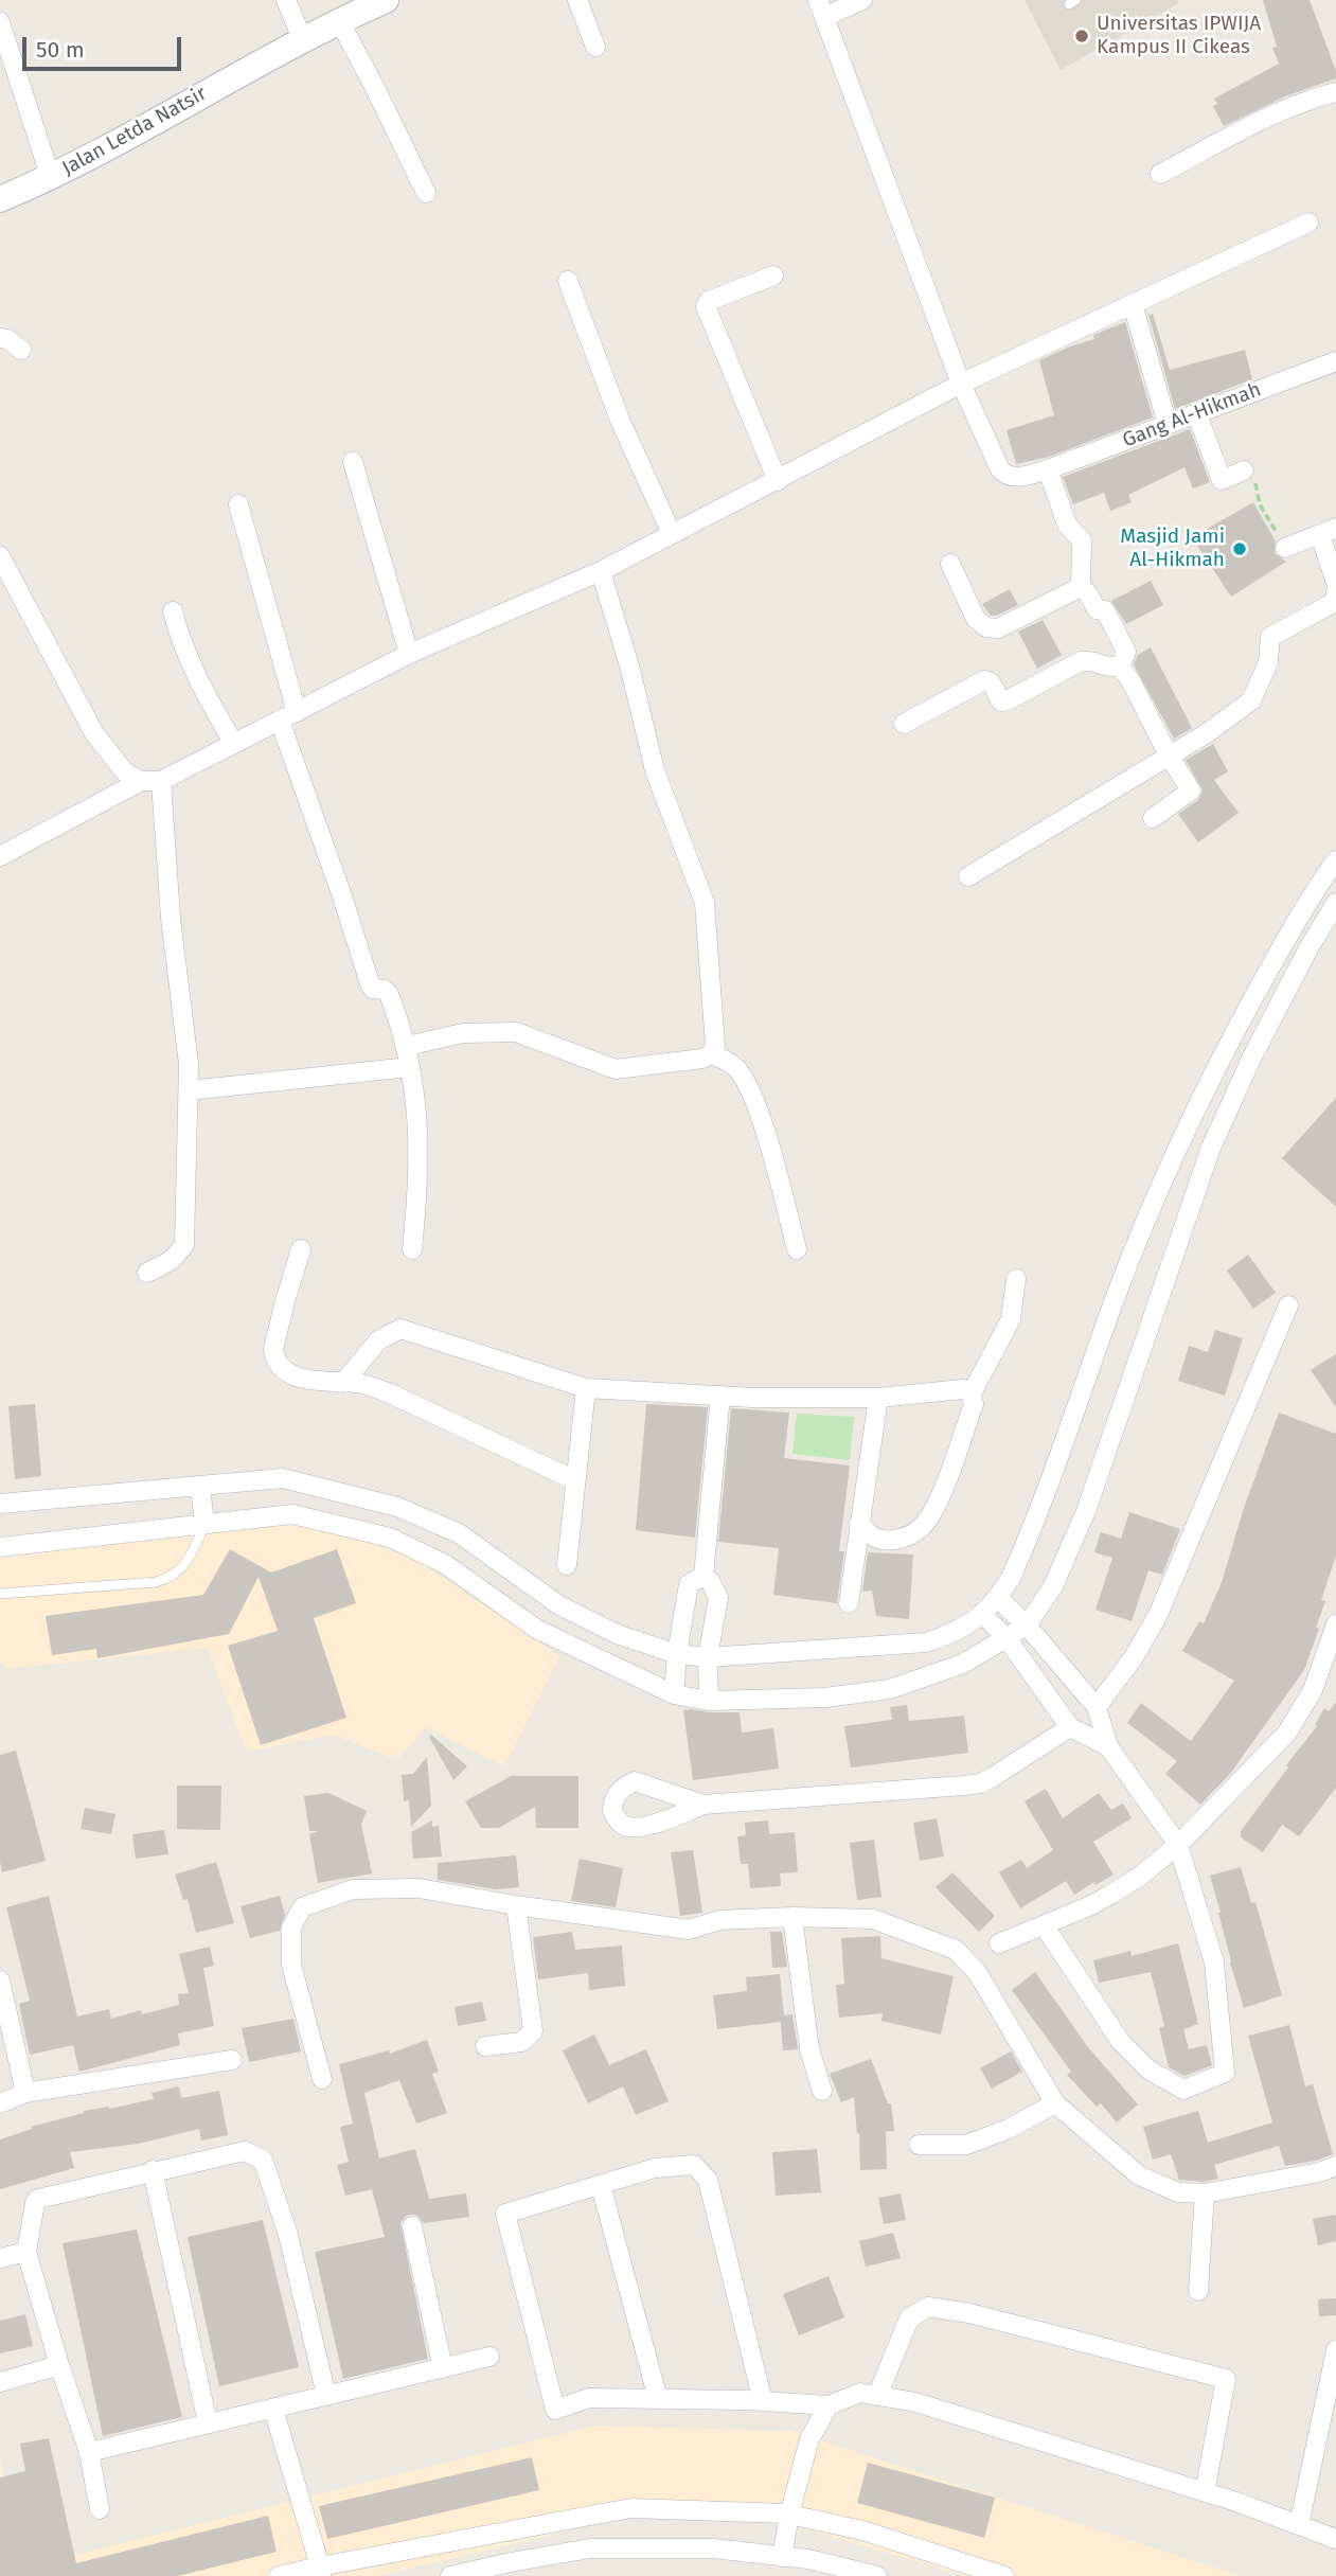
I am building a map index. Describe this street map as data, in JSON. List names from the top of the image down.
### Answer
{
  "streets": {
    "main road": ["Jalan Letda Natsir"],
    "street": ["Gang Al-Hikmah"]
  },
  "places": ["Universitas IPWIJA Kampus II Cikeas", "Masjid Jami Al-Hikmah"],
  "scale_bar": "50 m"
}
